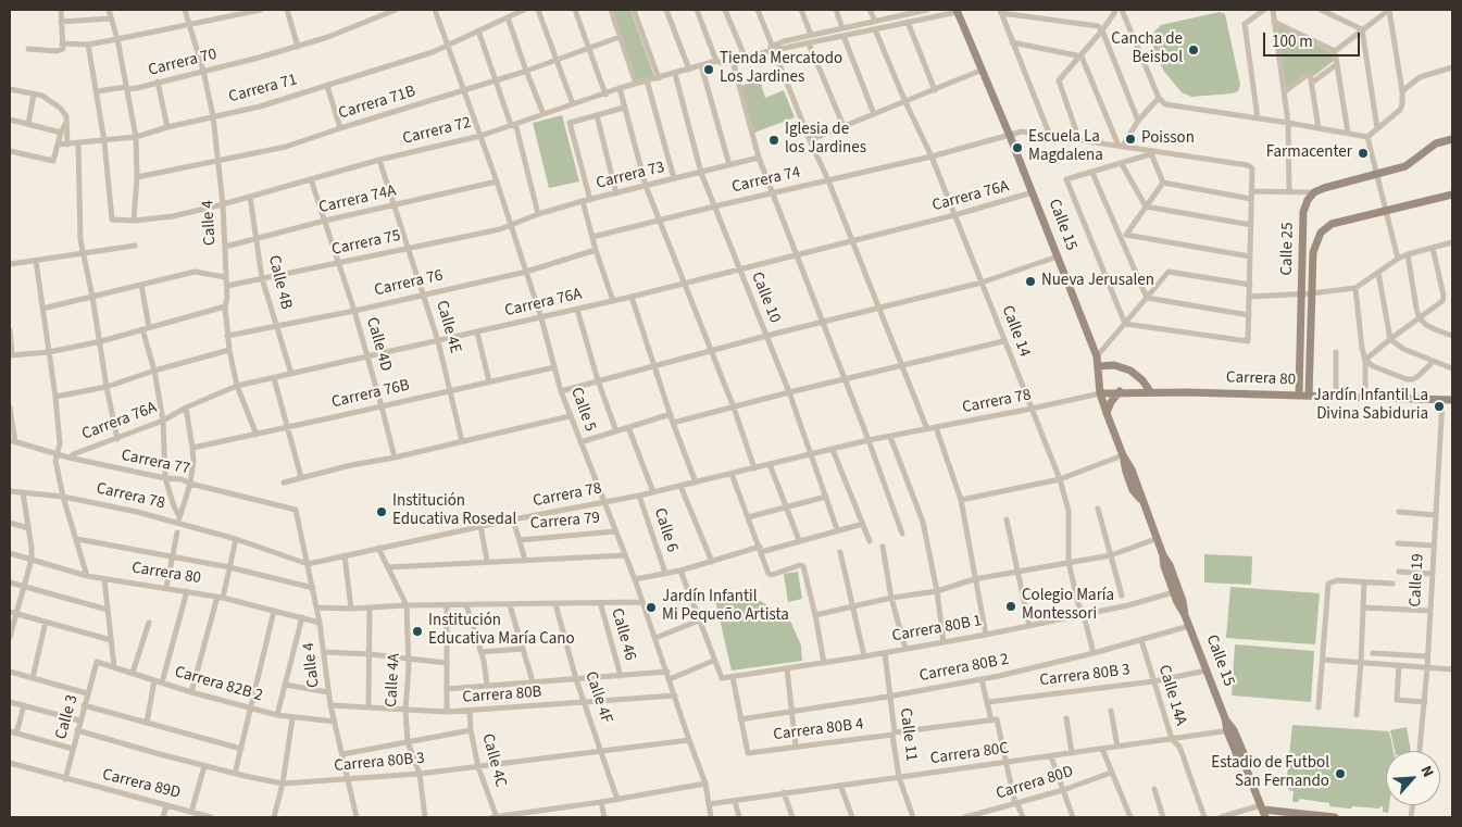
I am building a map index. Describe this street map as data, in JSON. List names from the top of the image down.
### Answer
{
  "streets": {
    "street": [
      "Carrera 70",
      "Carrera 71",
      "Carrera 71B",
      "Carrera 72",
      "Carrera 73",
      "Carrera 74",
      "Carrera 76A",
      "Carrera 74A",
      "Calle 4",
      "Calle 15",
      "Carrera 75",
      "Calle 25",
      "Calle 4B",
      "Carrera 76",
      "Calle 10",
      "Calle 4E",
      "Calle 14",
      "Calle 4D",
      "Carrera 80",
      "Carrera 76B",
      "Carrera 78",
      "Calle 5",
      "Carrera 77",
      "Carrera 79",
      "Calle 6",
      "Calle 19",
      "Carrera 80B 1",
      "Calle 46",
      "Carrera 80B 2",
      "Carrera 80B 3",
      "Calle 4A",
      "Carrera 82B 2",
      "Carrera 80B",
      "Calle 14A",
      "Calle 4F",
      "Calle 3",
      "Carrera 80B 4",
      "Calle 11",
      "Carrera 80C",
      "Calle 4C",
      "Carrera 80D",
      "Carrera 89D"
    ]
  },
  "crossings": [
    ["Carrera 70", "Calle 4"],
    ["Carrera 71", "Carrera 72"],
    ["Carrera 71", "Calle 4"],
    ["Carrera 71", "Calle 5"],
    ["Carrera 71B", "Calle 4"],
    ["Carrera 71B", "Calle 5"],
    ["Carrera 72", "Calle 4"],
    ["Carrera 72", "Calle 15"],
    ["Carrera 72", "Calle 4B"],
    ["Carrera 72", "Calle 10"],
    ["Carrera 72", "Calle 4E"],
    ["Carrera 72", "Calle 14"],
    ["Carrera 72", "Calle 4D"],
    ["Carrera 72", "Calle 5"],
    ["Carrera 73", "Carrera 75"],
    ["Carrera 73", "Calle 10"],
    ["Carrera 73", "Calle 5"],
    ["Carrera 74", "Calle 15"],
    ["Carrera 74", "Calle 10"],
    ["Carrera 74", "Calle 14"],
    ["Carrera 76A", "Calle 4"],
    ["Carrera 76A", "Calle 15"],
    ["Carrera 76A", "Calle 4B"],
    ["Carrera 76A", "Calle 10"],
    ["Carrera 76A", "Calle 4E"],
    ["Carrera 76A", "Calle 14"],
    ["Carrera 76A", "Calle 4D"],
    ["Carrera 76A", "Calle 5"],
    ["Carrera 76A", "Carrera 77"],
    ["Carrera 74A", "Calle 4"],
    ["Carrera 74A", "Calle 4B"],
    ["Carrera 74A", "Calle 4E"],
    ["Carrera 74A", "Calle 4D"],
    ["Carrera 74A", "Calle 5"],
    ["Calle 4", "Carrera 75"],
    ["Calle 4", "Carrera 76"],
    ["Calle 4", "Carrera 80"],
    ["Calle 4", "Carrera 76B"],
    ["Calle 4", "Carrera 78"],
    ["Calle 4", "Carrera 77"],
    ["Calle 4", "Carrera 80B 3"],
    ["Calle 4", "Carrera 82B 2"],
    ["Calle 4", "Carrera 80B"],
    ["Calle 15", "Carrera 80"],
    ["Calle 15", "Carrera 78"],
    ["Calle 15", "Carrera 80B 1"],
    ["Calle 15", "Carrera 80B 2"],
    ["Calle 15", "Carrera 80B 3"],
    ["Calle 15", "Carrera 80C"],
    ["Carrera 75", "Calle 4B"],
    ["Carrera 75", "Calle 4E"],
    ["Carrera 75", "Calle 4D"],
    ["Carrera 75", "Calle 5"],
    ["Calle 25", "Carrera 80"],
    ["Calle 4B", "Carrera 76"],
    ["Carrera 76", "Calle 4E"],
    ["Carrera 76", "Calle 4D"],
    ["Carrera 76", "Calle 5"],
    ["Calle 10", "Carrera 78"],
    ["Calle 4E", "Carrera 76B"],
    ["Calle 14", "Carrera 78"],
    ["Calle 14", "Carrera 80B 1"],
    ["Calle 14", "Carrera 80B 2"],
    ["Calle 4D", "Carrera 76B"],
    ["Carrera 80", "Carrera 78"],
    ["Carrera 80", "Calle 19"],
    ["Carrera 76B", "Calle 5"],
    ["Carrera 78", "Calle 5"],
    ["Carrera 78", "Calle 6"],
    ["Carrera 78", "Calle 4A"],
    ["Calle 5", "Carrera 79"],
    ["Calle 5", "Carrera 80B 3"],
    ["Calle 5", "Carrera 80B"],
    ["Calle 5", "Carrera 80C"],
    ["Carrera 80B 1", "Calle 11"],
    ["Carrera 80B 2", "Calle 14A"],
    ["Carrera 80B 2", "Carrera 80B 4"],
    ["Carrera 80B 2", "Calle 11"],
    ["Carrera 80B 3", "Calle 4A"],
    ["Carrera 80B 3", "Calle 14A"],
    ["Carrera 80B 3", "Calle 4F"],
    ["Carrera 80B 3", "Calle 3"],
    ["Carrera 80B 3", "Calle 4C"],
    ["Calle 4A", "Carrera 80B"],
    ["Carrera 82B 2", "Calle 3"],
    ["Carrera 80B", "Calle 4F"],
    ["Carrera 80B", "Calle 4C"],
    ["Calle 14A", "Carrera 80C"],
    ["Calle 3", "Carrera 89D"],
    ["Carrera 80B 4", "Calle 11"],
    ["Calle 11", "Carrera 80C"]
  ],
  "places": [
    "Cancha de Beisbol",
    "Tienda Mercatodo Los Jardines",
    "Poisson",
    "Iglesia de los Jardines",
    "Escuela La Magdalena",
    "Farmacenter",
    "Nueva Jerusalen",
    "Jardín Infantil La Divina Sabiduria",
    "Institución Educativa Rosedal",
    "Colegio María Montessori",
    "Jardín Infantil Mi Pequeño Artista",
    "Institución Educativa María Cano",
    "Estadio de Futbol San Fernando"
  ],
  "scale_bar": "100 m",
  "north": "top right"
}
